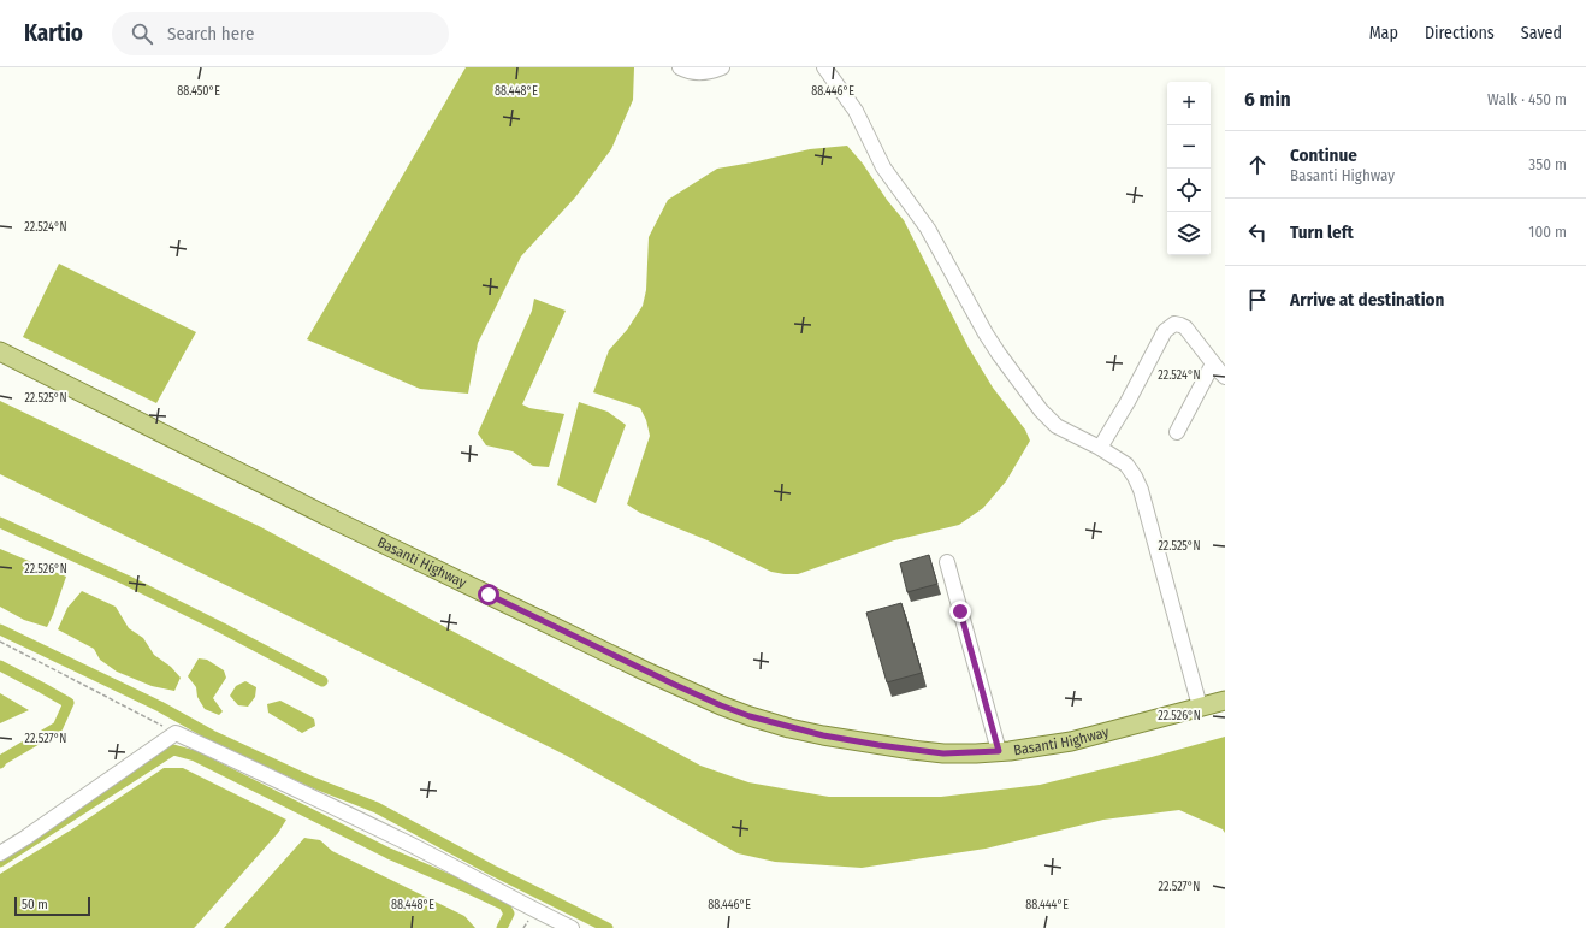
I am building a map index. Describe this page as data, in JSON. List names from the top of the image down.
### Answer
{
  "streets": {
    "main road": ["Basanti Highway"]
  },
  "scale_bar": "50 m",
  "page": {
    "header": "Kartio",
    "search": "Search here",
    "nav": ["Map", "Directions", "Saved"],
    "heading": ["6 min", "Walk · 450 m"],
    "map_buttons": ["+", "−"],
    "list": [
      ["Continue", "Basanti Highway", "350 m"],
      ["Turn left", "100 m"],
      "Arrive at destination"
    ],
    "scale": "50 m"
  },
  "coordinates": [
    "88.450°E",
    "88.448°E",
    "88.446°E",
    "22.524°N",
    "22.525°N",
    "22.526°N",
    "22.527°N",
    "88.444°E"
  ]
}
